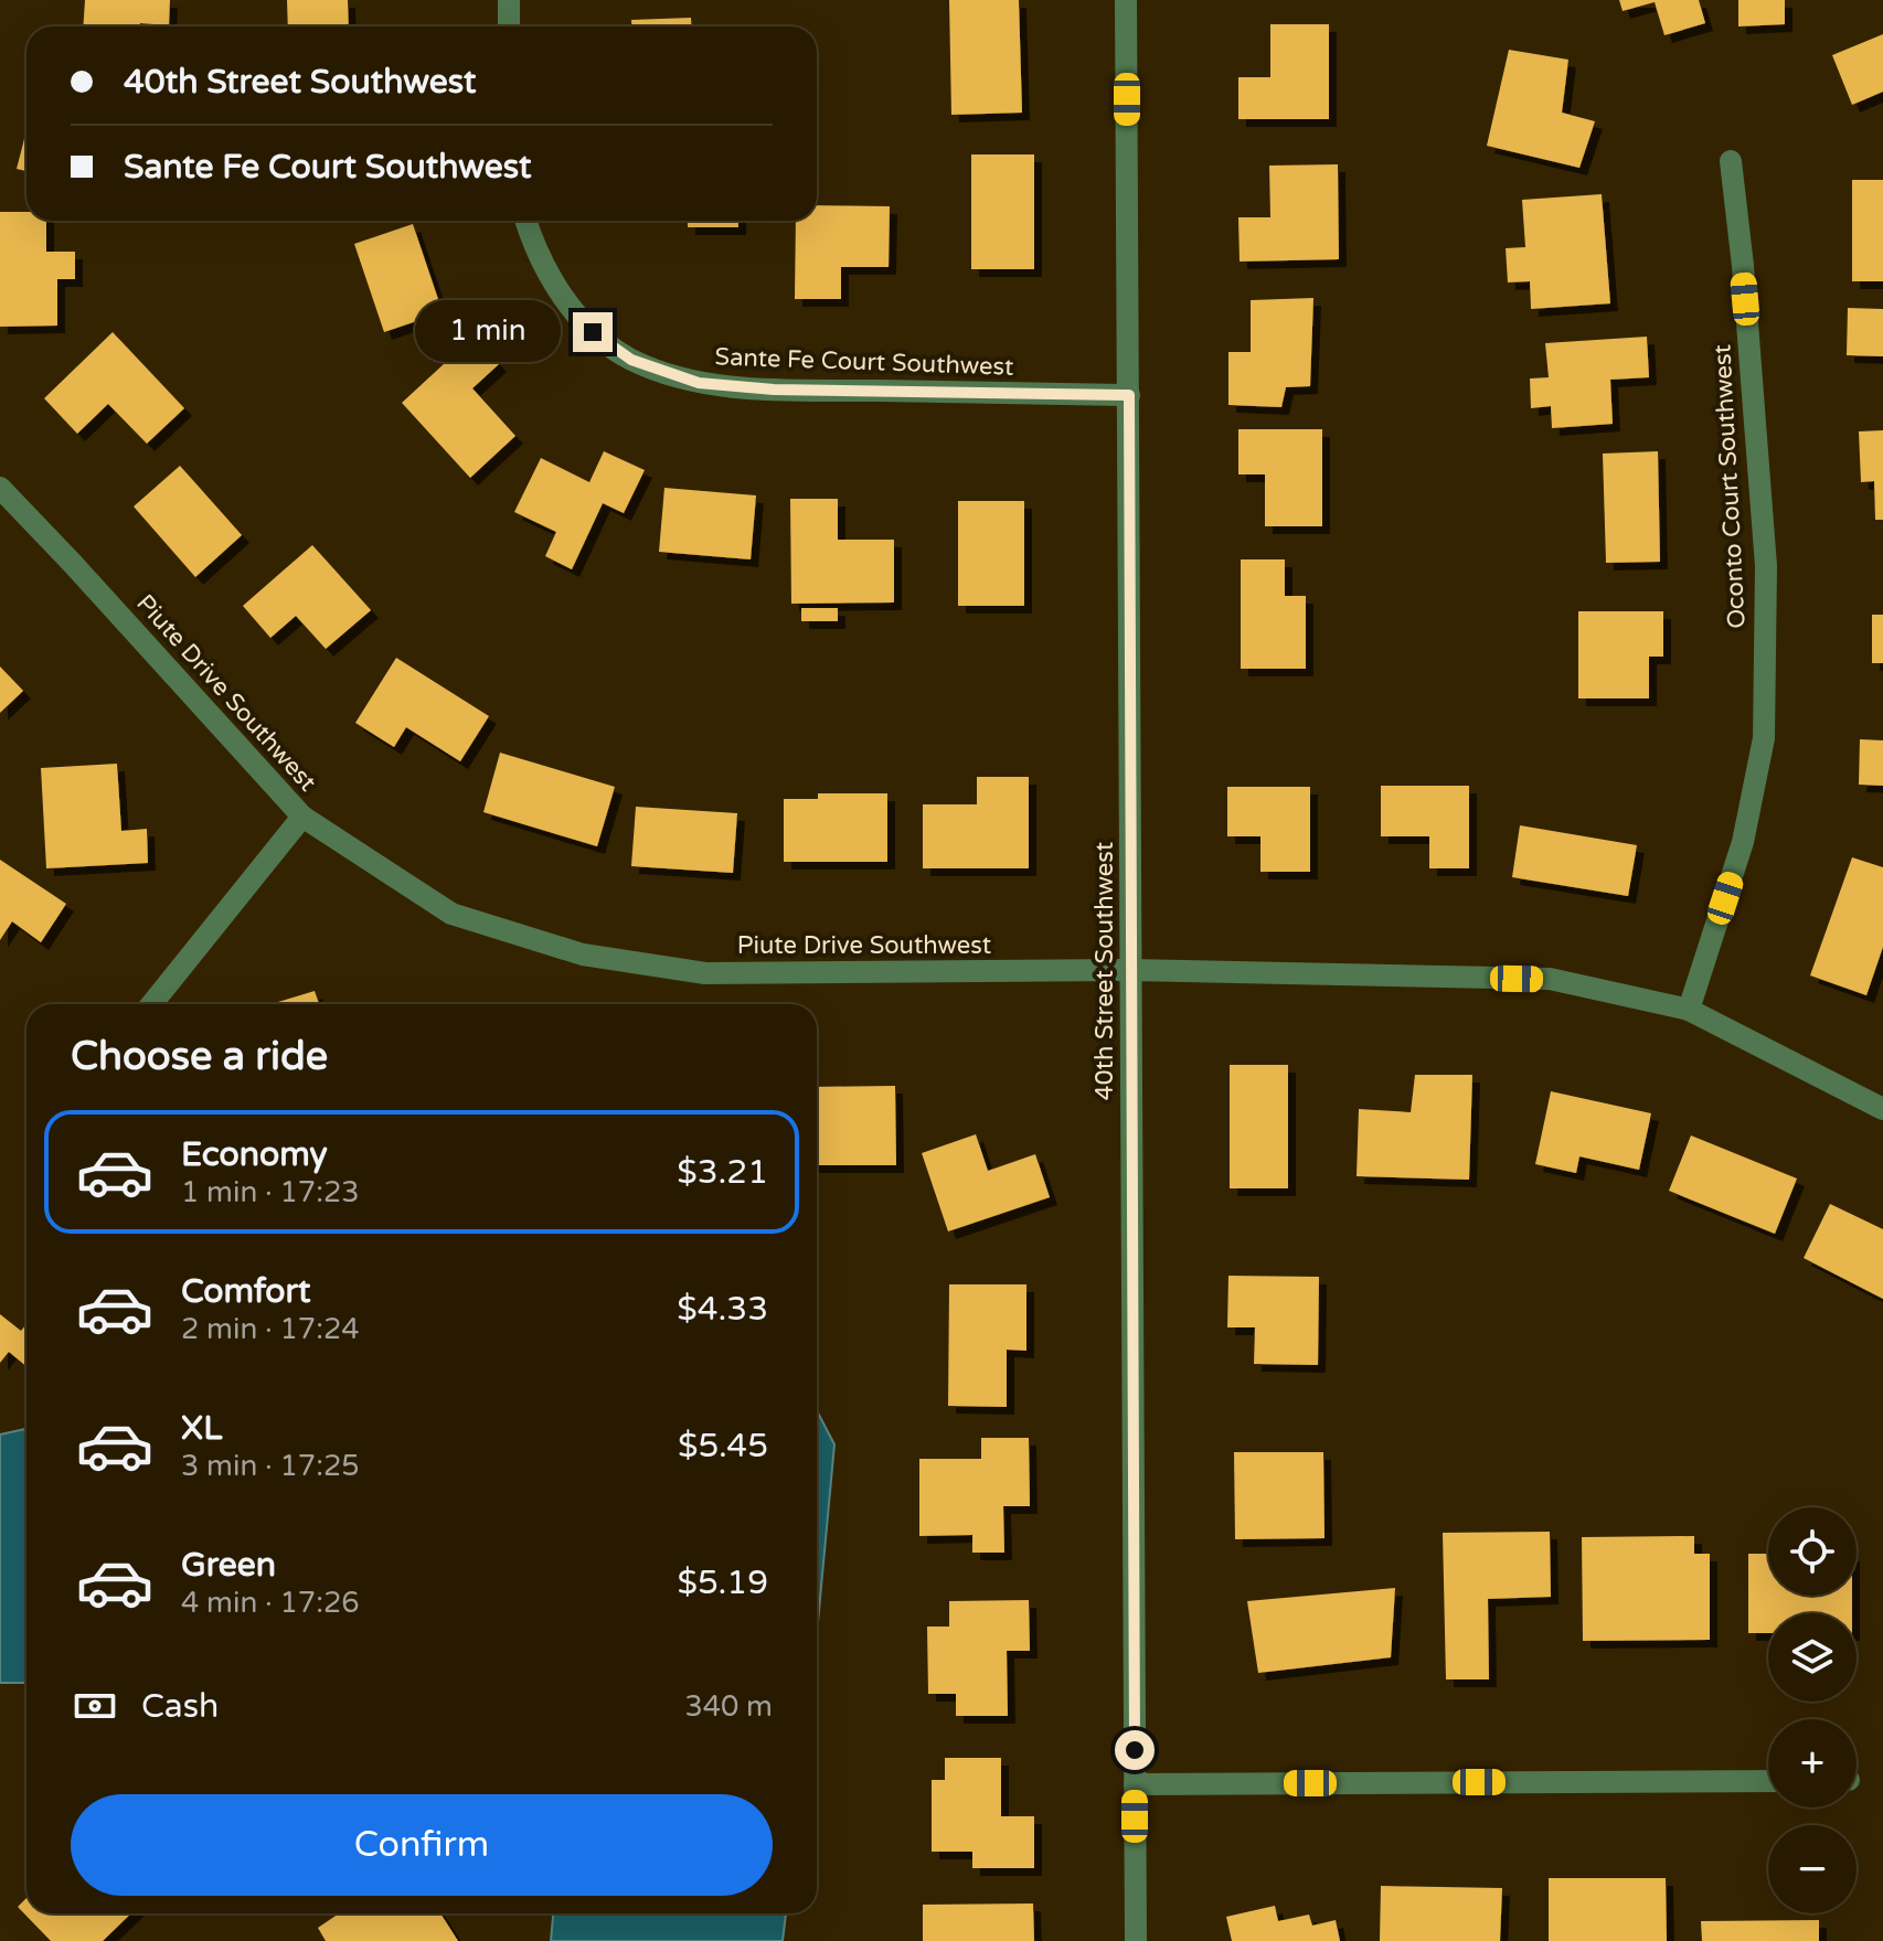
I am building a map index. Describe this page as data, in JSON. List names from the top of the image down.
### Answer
{
  "streets": {
    "street": [
      "Sante Fe Court Southwest",
      "Oconto Court Southwest",
      "Piute Drive Southwest",
      "40th Street Southwest"
    ]
  },
  "crossings": [
    ["Sante Fe Court Southwest", "40th Street Southwest"],
    ["Oconto Court Southwest", "Piute Drive Southwest"],
    ["Piute Drive Southwest", "40th Street Southwest"]
  ],
  "page": {
    "banner": ["40th Street Southwest", "Sante Fe Court Southwest"],
    "bubble": "1 min",
    "heading": "Choose a ride",
    "list": [
      {
        "name": "Economy",
        "note": "1 min · 17:23",
        "value": "$3.21"
      },
      {
        "name": "Comfort",
        "note": "2 min · 17:24",
        "value": "$4.33"
      },
      {
        "name": "XL",
        "note": "3 min · 17:25",
        "value": "$5.45"
      },
      {
        "name": "Green",
        "note": "4 min · 17:26",
        "value": "$5.19"
      }
    ],
    "map_buttons": ["+", "−"],
    "pay": ["Cash", "340 m"],
    "buttons": "Confirm"
  }
}
